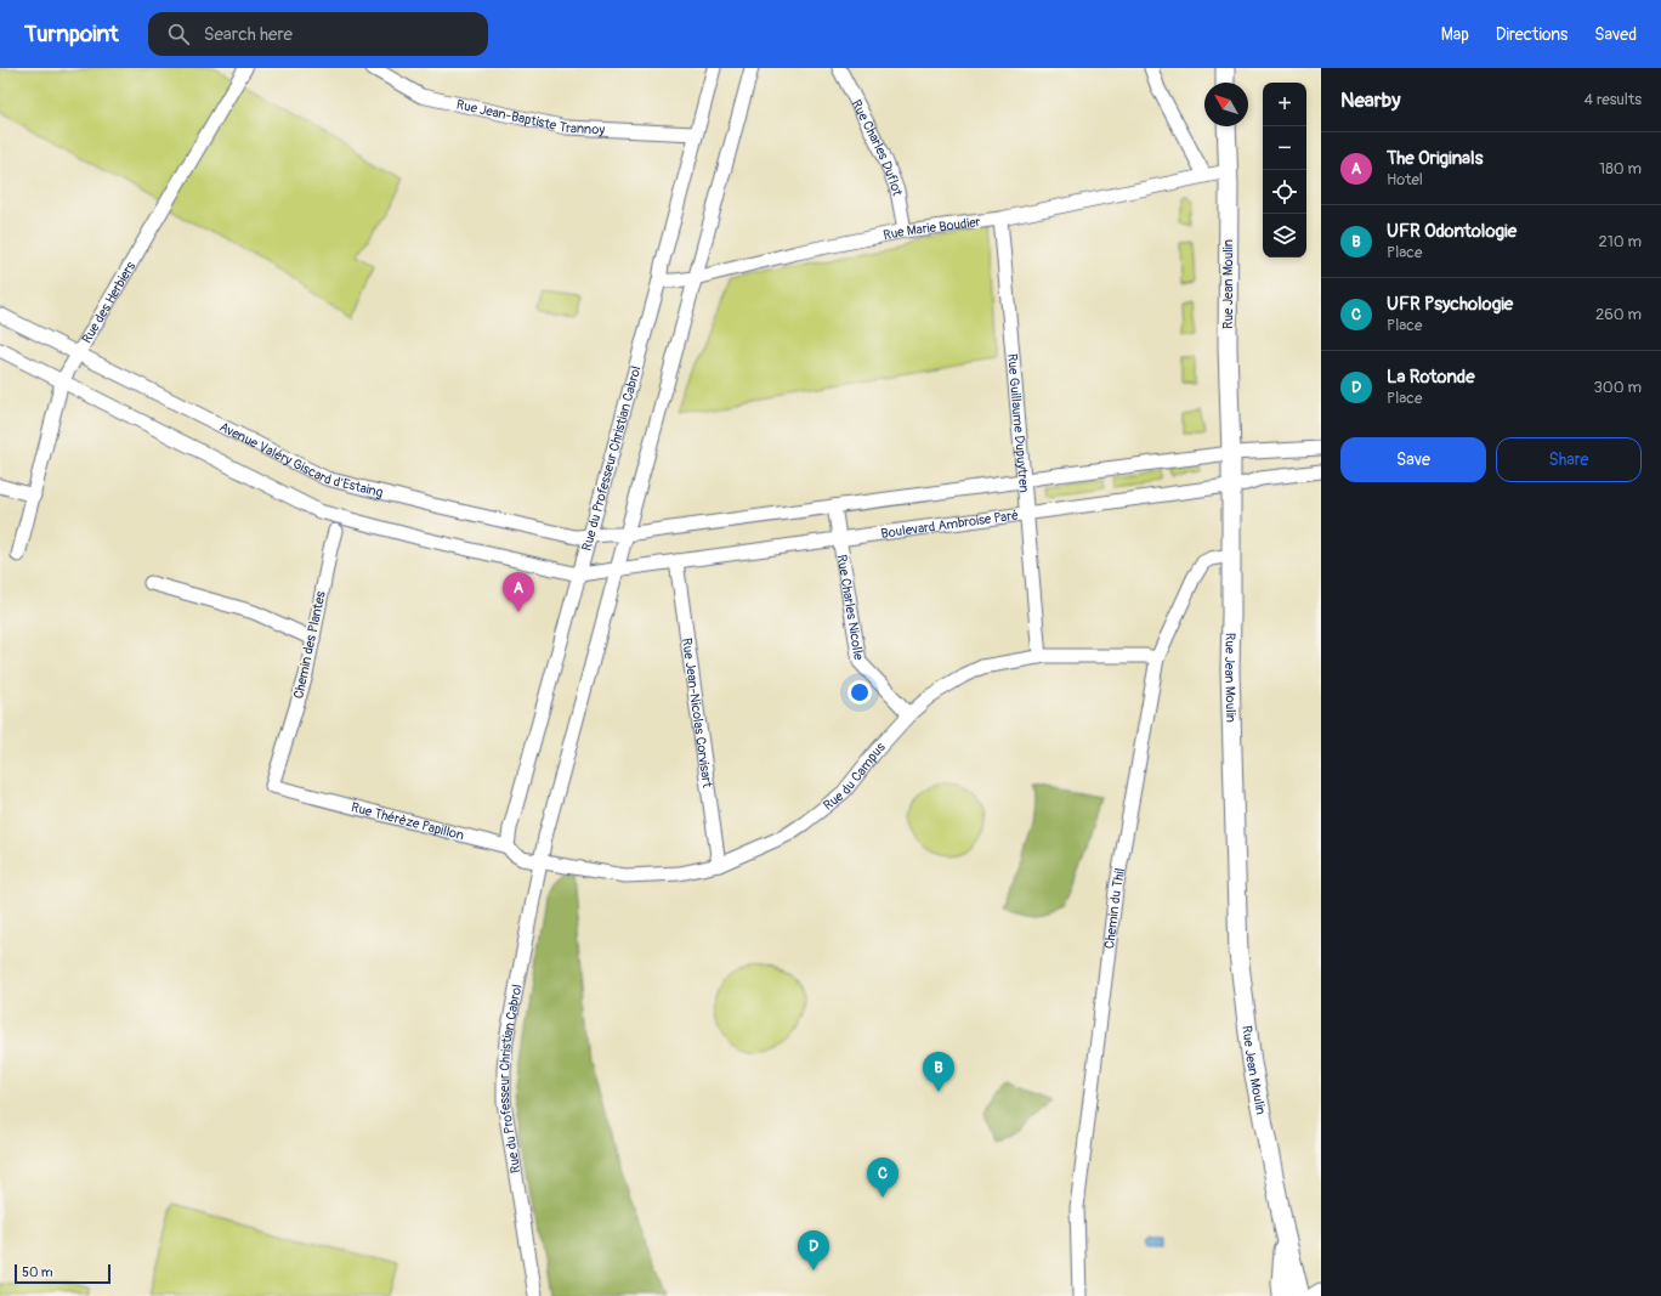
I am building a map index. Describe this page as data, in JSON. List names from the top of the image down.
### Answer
{
  "streets": {
    "main road": ["Rue Jean Moulin"],
    "street": [
      "Rue Jean-Baptiste Trannoy",
      "Rue Charles Duflot",
      "Rue Marie Boudier",
      "Rue des Herbiers",
      "Rue Guillaume Dupuytren",
      "Avenue Valéry Giscard d'Estaing",
      "Rue du Professeur Christian Cabrol",
      "Boulevard Ambroise Paré",
      "Rue Charles Nicolle",
      "Chemin des Plantes",
      "Rue Jean-Nicolas Corvisart",
      "Rue du Campus",
      "Rue Thérèze Papillon",
      "Chemin du Thil"
    ]
  },
  "crossings": [
    ["Rue Jean-Baptiste Trannoy", "Rue du Professeur Christian Cabrol"],
    ["Rue Charles Duflot", "Rue Marie Boudier"],
    ["Rue Marie Boudier", "Rue Jean Moulin"],
    ["Rue Marie Boudier", "Rue Guillaume Dupuytren"],
    ["Rue Marie Boudier", "Rue du Professeur Christian Cabrol"],
    ["Rue Jean Moulin", "Boulevard Ambroise Paré"],
    ["Rue Jean Moulin", "Chemin du Thil"],
    ["Rue des Herbiers", "Avenue Valéry Giscard d'Estaing"],
    ["Rue Guillaume Dupuytren", "Boulevard Ambroise Paré"],
    ["Rue Guillaume Dupuytren", "Rue du Campus"],
    ["Avenue Valéry Giscard d'Estaing", "Rue du Professeur Christian Cabrol"],
    ["Rue du Professeur Christian Cabrol", "Boulevard Ambroise Paré"],
    ["Rue du Professeur Christian Cabrol", "Rue du Campus"],
    ["Rue du Professeur Christian Cabrol", "Rue Thérèze Papillon"],
    ["Boulevard Ambroise Paré", "Rue Charles Nicolle"],
    ["Boulevard Ambroise Paré", "Rue Jean-Nicolas Corvisart"],
    ["Rue Charles Nicolle", "Rue du Campus"],
    ["Chemin des Plantes", "Rue Thérèze Papillon"],
    ["Rue Jean-Nicolas Corvisart", "Rue du Campus"],
    ["Rue du Campus", "Rue Thérèze Papillon"],
    ["Rue du Campus", "Chemin du Thil"]
  ],
  "scale_bar": "50 m",
  "north": "top left",
  "page": {
    "header": "Turnpoint",
    "search": "Search here",
    "nav": ["Map", "Directions", "Saved"],
    "heading": ["Nearby", "4 results"],
    "map_buttons": ["+", "−"],
    "list": [
      {
        "mark": "A",
        "name": "The Originals",
        "note": "Hotel",
        "value": "180 m"
      },
      {
        "mark": "B",
        "name": "UFR Odontologie",
        "note": "Place",
        "value": "210 m"
      },
      {
        "mark": "C",
        "name": "UFR Psychologie",
        "note": "Place",
        "value": "260 m"
      },
      {
        "mark": "D",
        "name": "La Rotonde",
        "note": "Place",
        "value": "300 m"
      }
    ],
    "buttons": ["Save", "Share"],
    "pins": [
      "A",
      "B",
      "C",
      "D"
    ],
    "scale": "50 m"
  }
}
